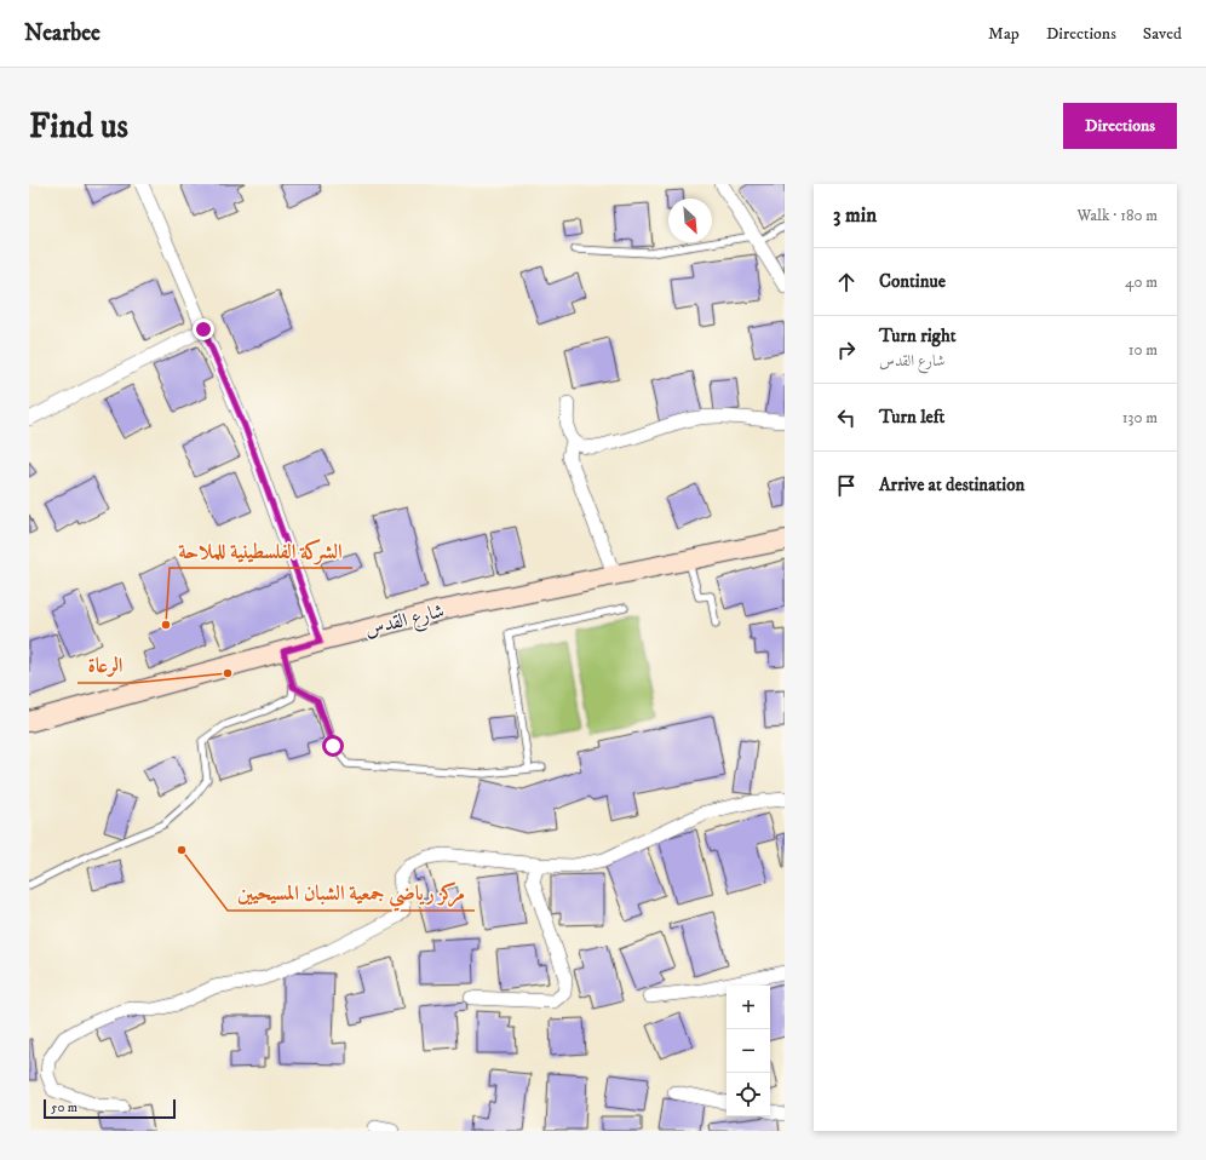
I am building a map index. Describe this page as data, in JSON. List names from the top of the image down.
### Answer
{
  "streets": {
    "main road": ["شارع القدس"]
  },
  "places": ["الشركة الفلسطينية للملاحة", "الرعاة", "مركز رياضي جمعية الشبان المسيحيين"],
  "scale_bar": "50 m",
  "north": "bottom right",
  "page": {
    "header": "Nearbee",
    "nav": ["Map", "Directions", "Saved"],
    "buttons": "Directions",
    "title": "Find us",
    "heading": ["3 min", "Walk · 180 m"],
    "list": [
      ["Continue", "40 m"],
      ["Turn right", "شارع القدس", "10 m"],
      ["Turn left", "130 m"],
      "Arrive at destination"
    ],
    "map_buttons": ["+", "−"],
    "scale": "50 m"
  }
}
